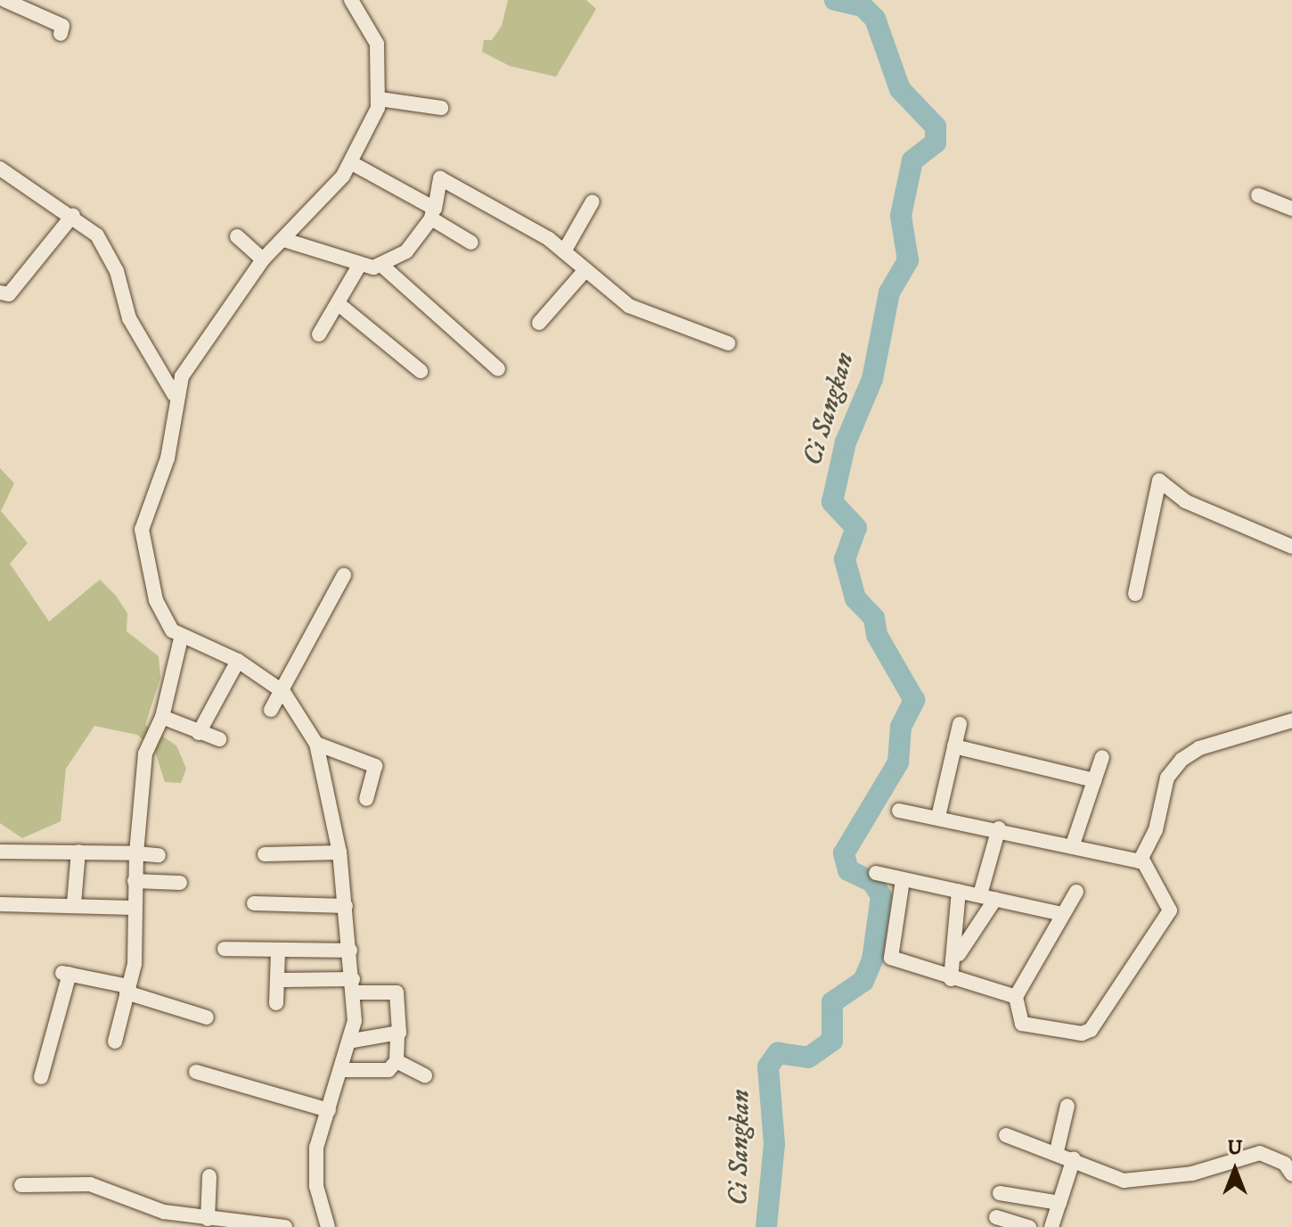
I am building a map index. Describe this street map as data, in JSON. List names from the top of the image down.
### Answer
{
  "water": ["Ci Sangkan"],
  "north": "top"
}
